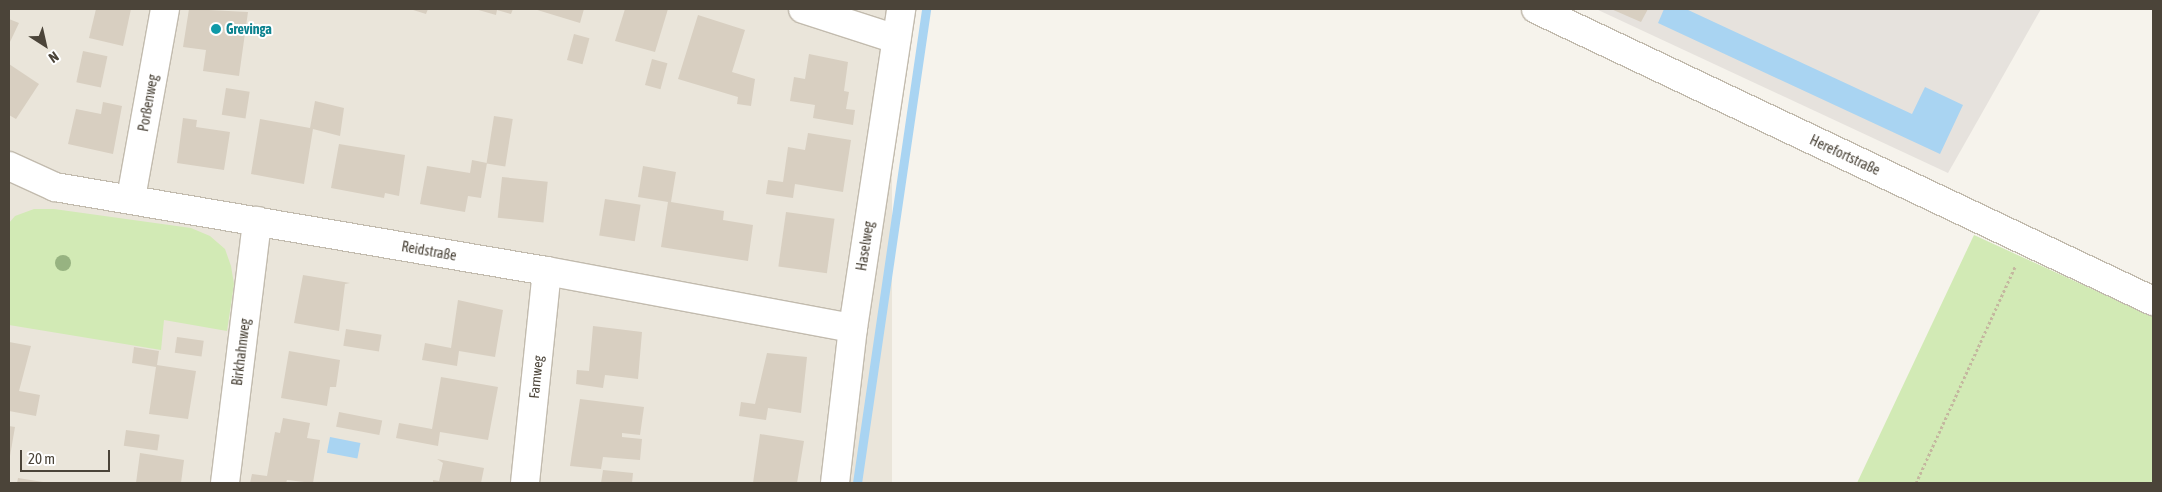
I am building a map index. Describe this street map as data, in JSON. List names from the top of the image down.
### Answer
{
  "streets": {
    "street": [
      "Porßenweg",
      "Herefortstraße",
      "Haselweg",
      "Reidstraße",
      "Birkhahnweg",
      "Farnweg"
    ]
  },
  "crossings": [
    ["Porßenweg", "Reidstraße"],
    ["Haselweg", "Reidstraße"],
    ["Reidstraße", "Birkhahnweg"],
    ["Reidstraße", "Farnweg"]
  ],
  "places": ["Grevinga"],
  "scale_bar": "20 m",
  "north": "bottom right"
}
